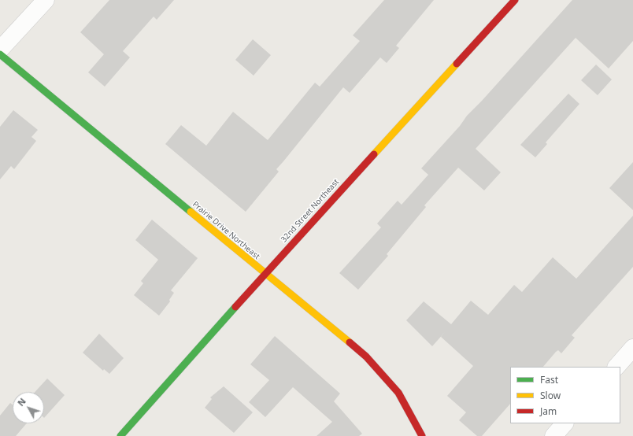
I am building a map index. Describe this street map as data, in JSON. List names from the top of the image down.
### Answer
{
  "streets": {
    "main road": ["32nd Street Northeast", "Prairie Drive Northeast"]
  },
  "crossings": [
    ["32nd Street Northeast", "Prairie Drive Northeast"]
  ],
  "legend": ["Fast", "Slow", "Jam"],
  "north": "top left"
}
